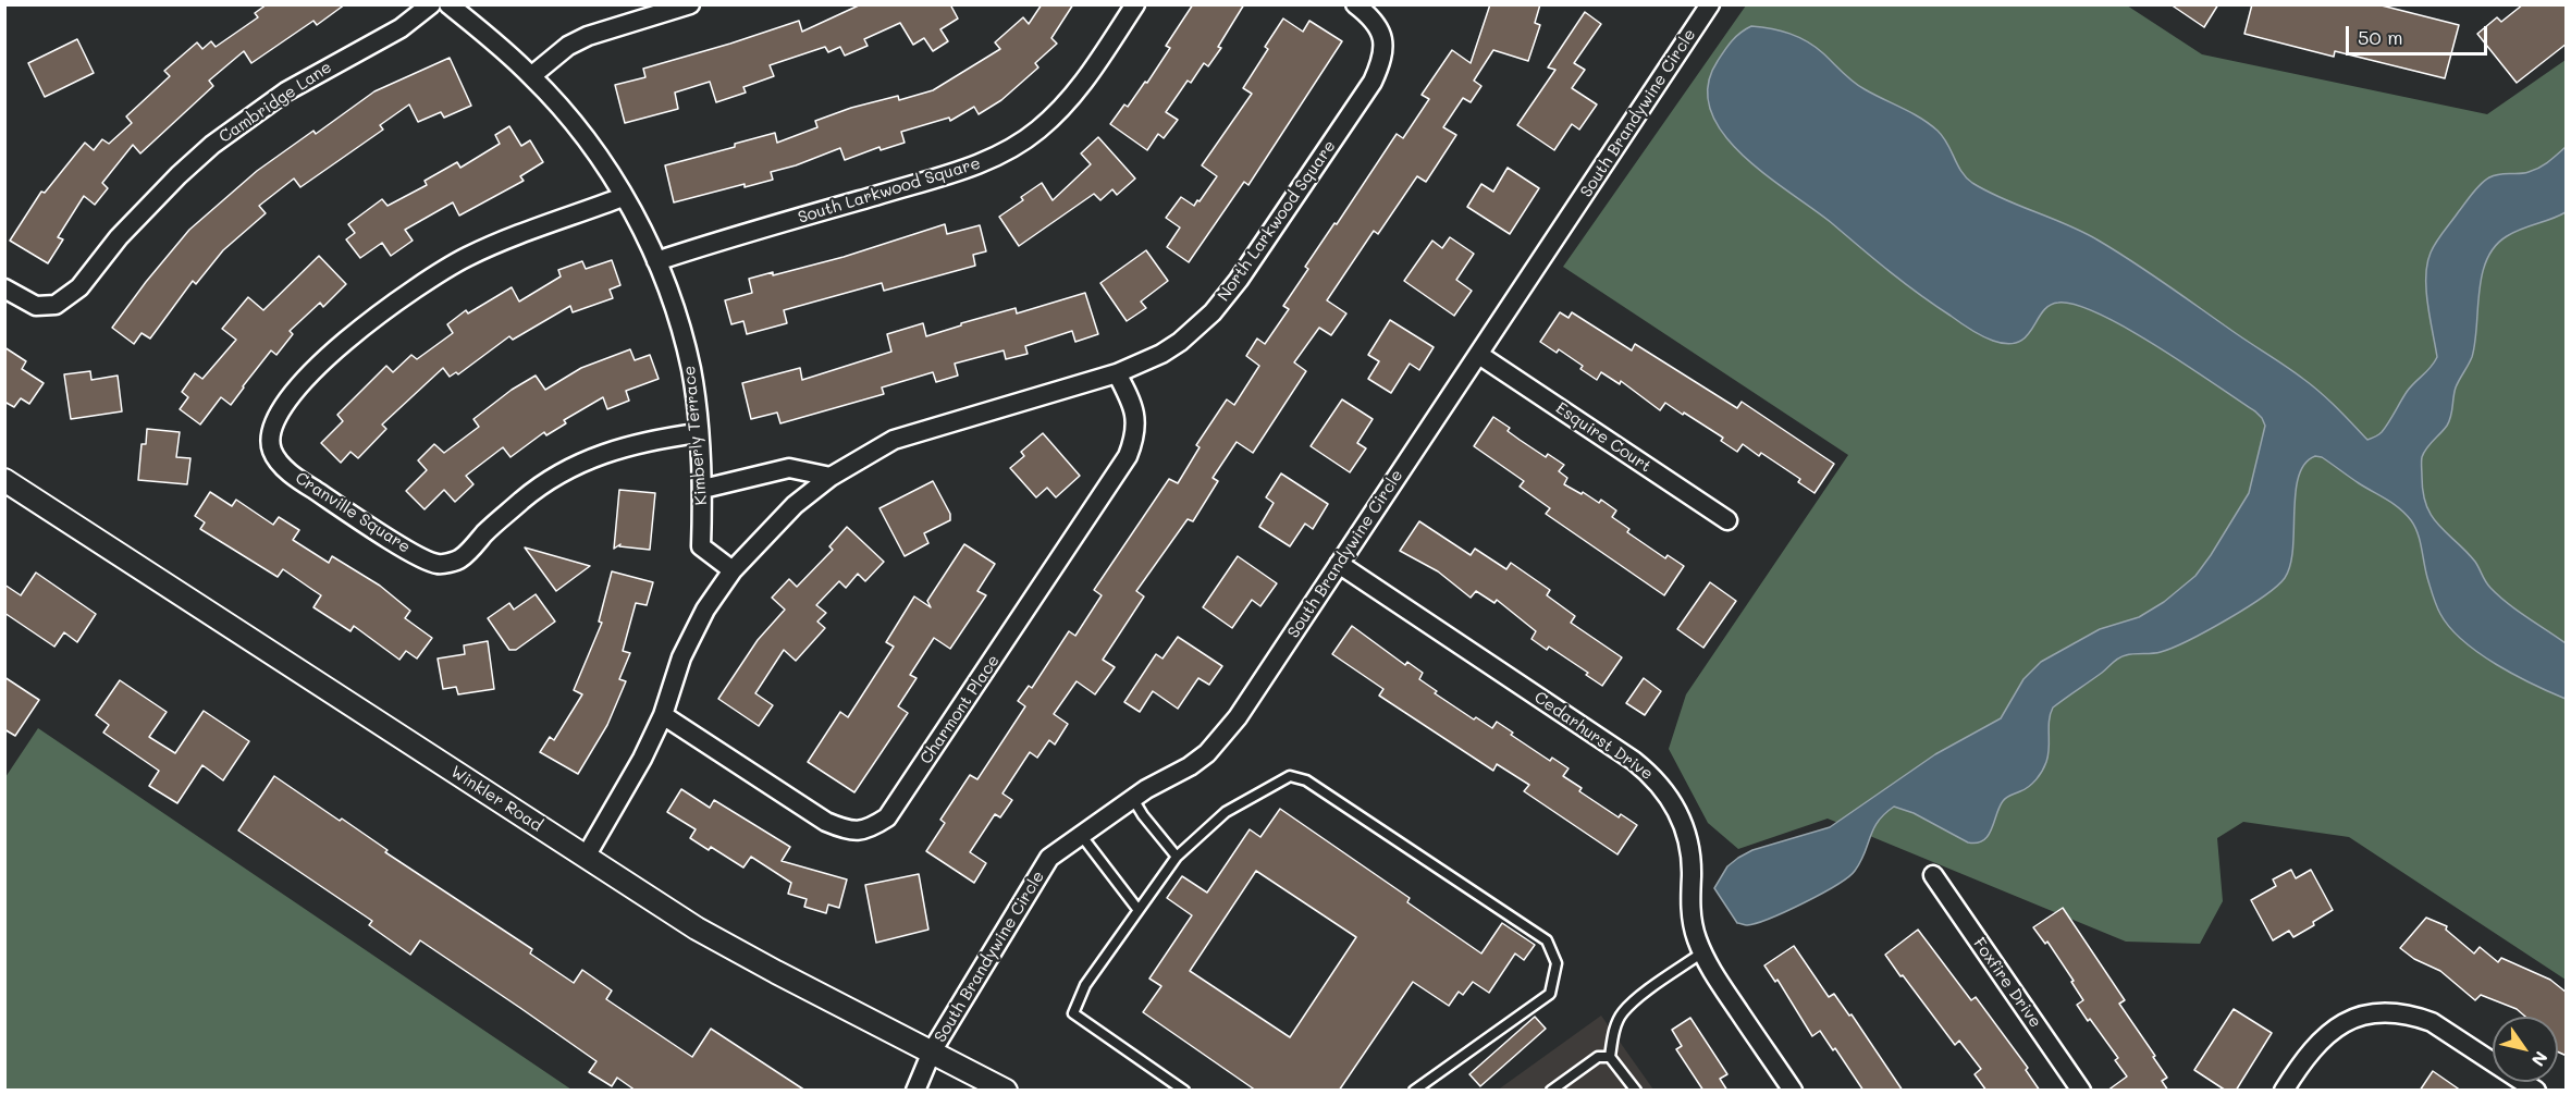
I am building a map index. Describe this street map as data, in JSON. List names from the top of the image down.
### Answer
{
  "streets": {
    "street": [
      "Cambridge Lane",
      "South Brandywine Circle",
      "South Larkwood Square",
      "North Larkwood Square",
      "Kimberly Terrace",
      "Esquire Court",
      "Cranville Square",
      "Charmont Place",
      "Cedarhurst Drive",
      "Winkler Road",
      "Foxfire Drive"
    ]
  },
  "crossings": [
    ["South Brandywine Circle", "Esquire Court"],
    ["South Brandywine Circle", "Cedarhurst Drive"],
    ["South Brandywine Circle", "Winkler Road"],
    ["South Larkwood Square", "Kimberly Terrace"],
    ["North Larkwood Square", "Kimberly Terrace"],
    ["North Larkwood Square", "Charmont Place"],
    ["Kimberly Terrace", "Cranville Square"]
  ],
  "scale_bar": "50 m",
  "north": "bottom right"
}
